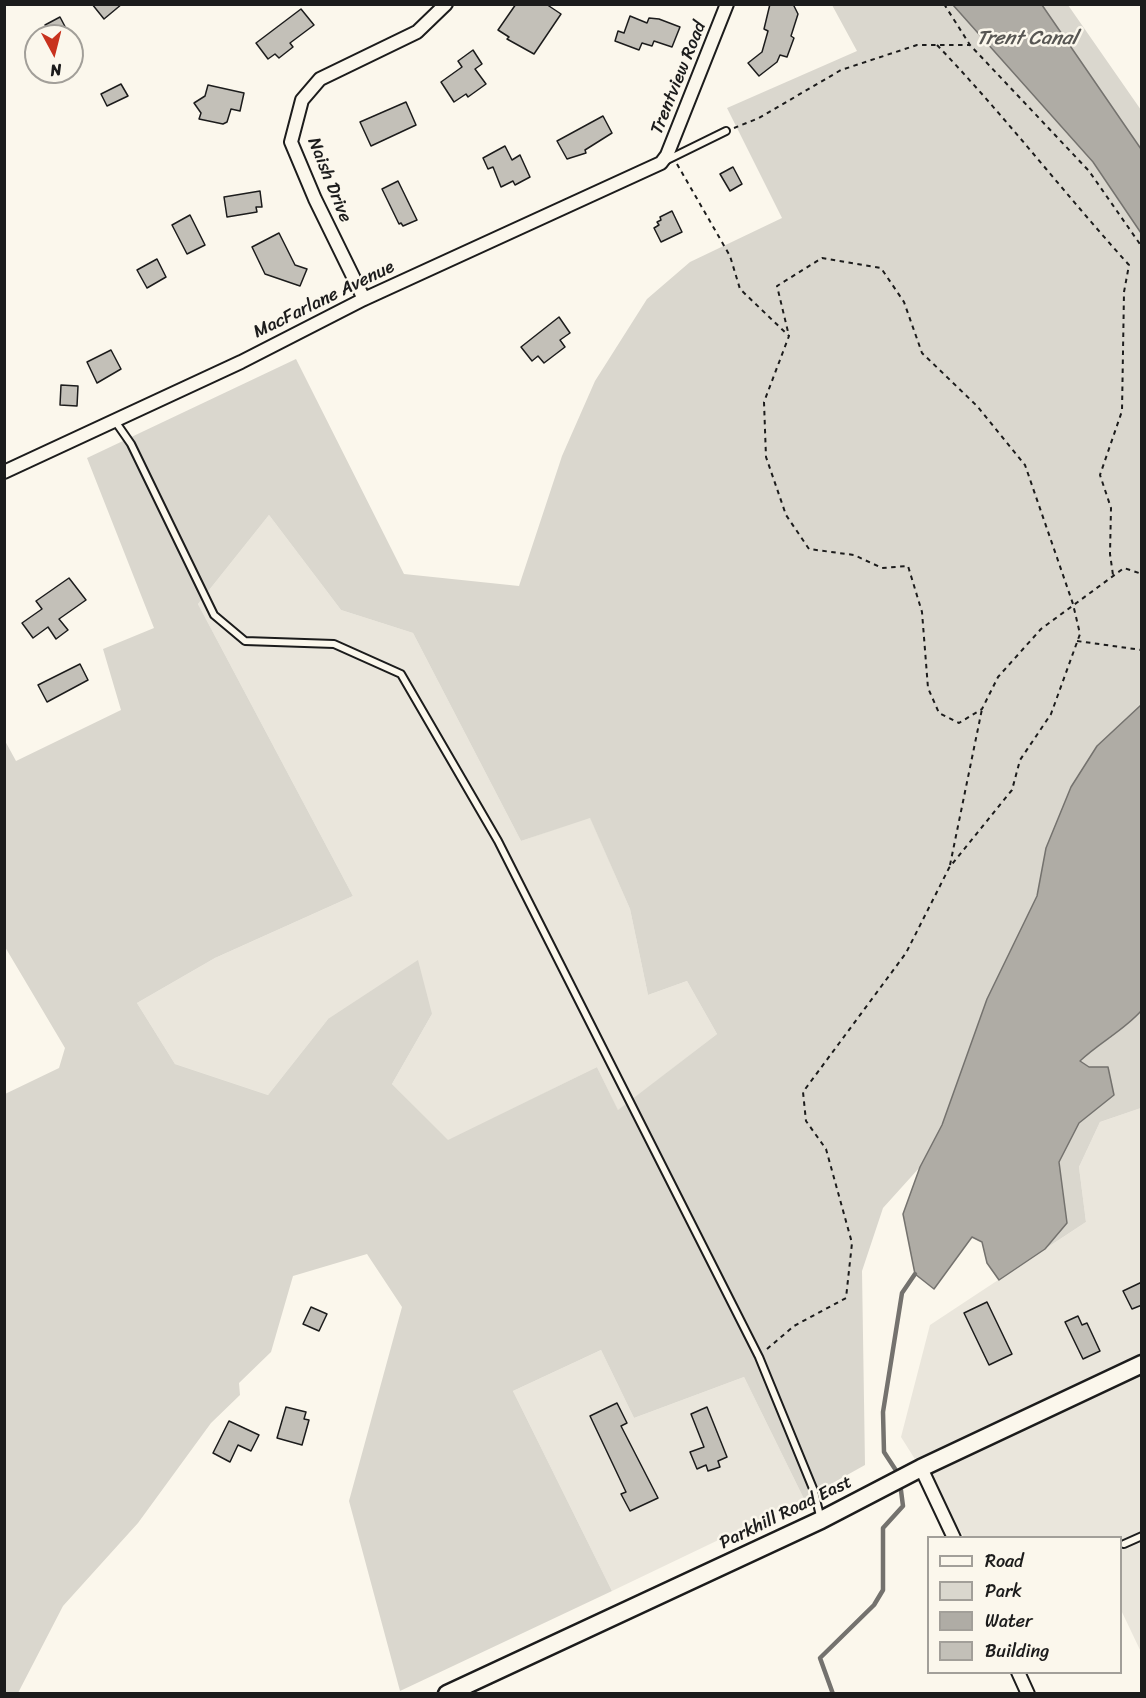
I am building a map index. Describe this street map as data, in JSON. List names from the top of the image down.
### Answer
{
  "streets": {
    "main road": ["Parkhill Road East"],
    "street": ["Trentview Road", "Naish Drive", "MacFarlane Avenue"]
  },
  "crossings": [
    ["Trentview Road", "MacFarlane Avenue"],
    ["Naish Drive", "MacFarlane Avenue"]
  ],
  "water": ["Trent Canal"],
  "legend": [
    "Road",
    "Park",
    "Water",
    "Building"
  ],
  "north": "bottom"
}
